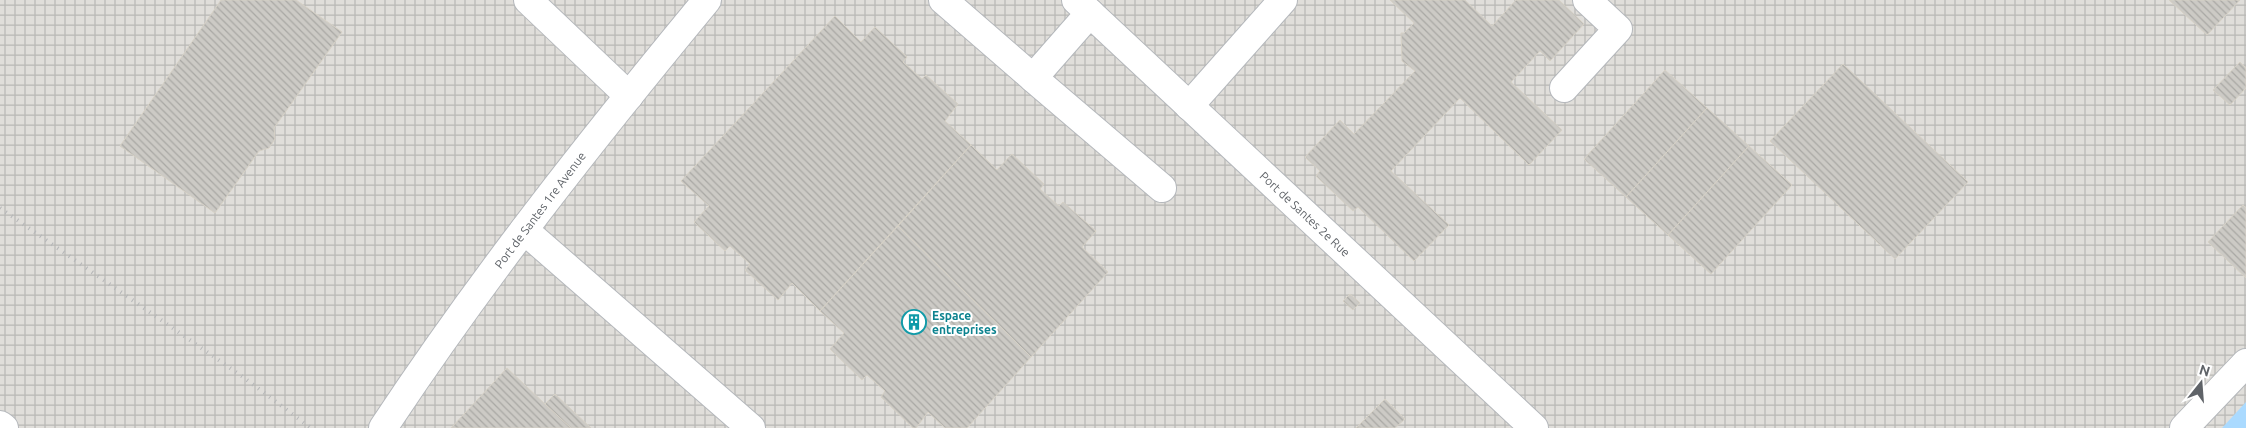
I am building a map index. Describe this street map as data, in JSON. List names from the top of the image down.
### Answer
{
  "streets": {
    "street": ["Port de Santes 1re Avenue", "Port de Santes 2e Rue"]
  },
  "places": {
    "building": ["Espace entreprises"]
  },
  "north": "top"
}
